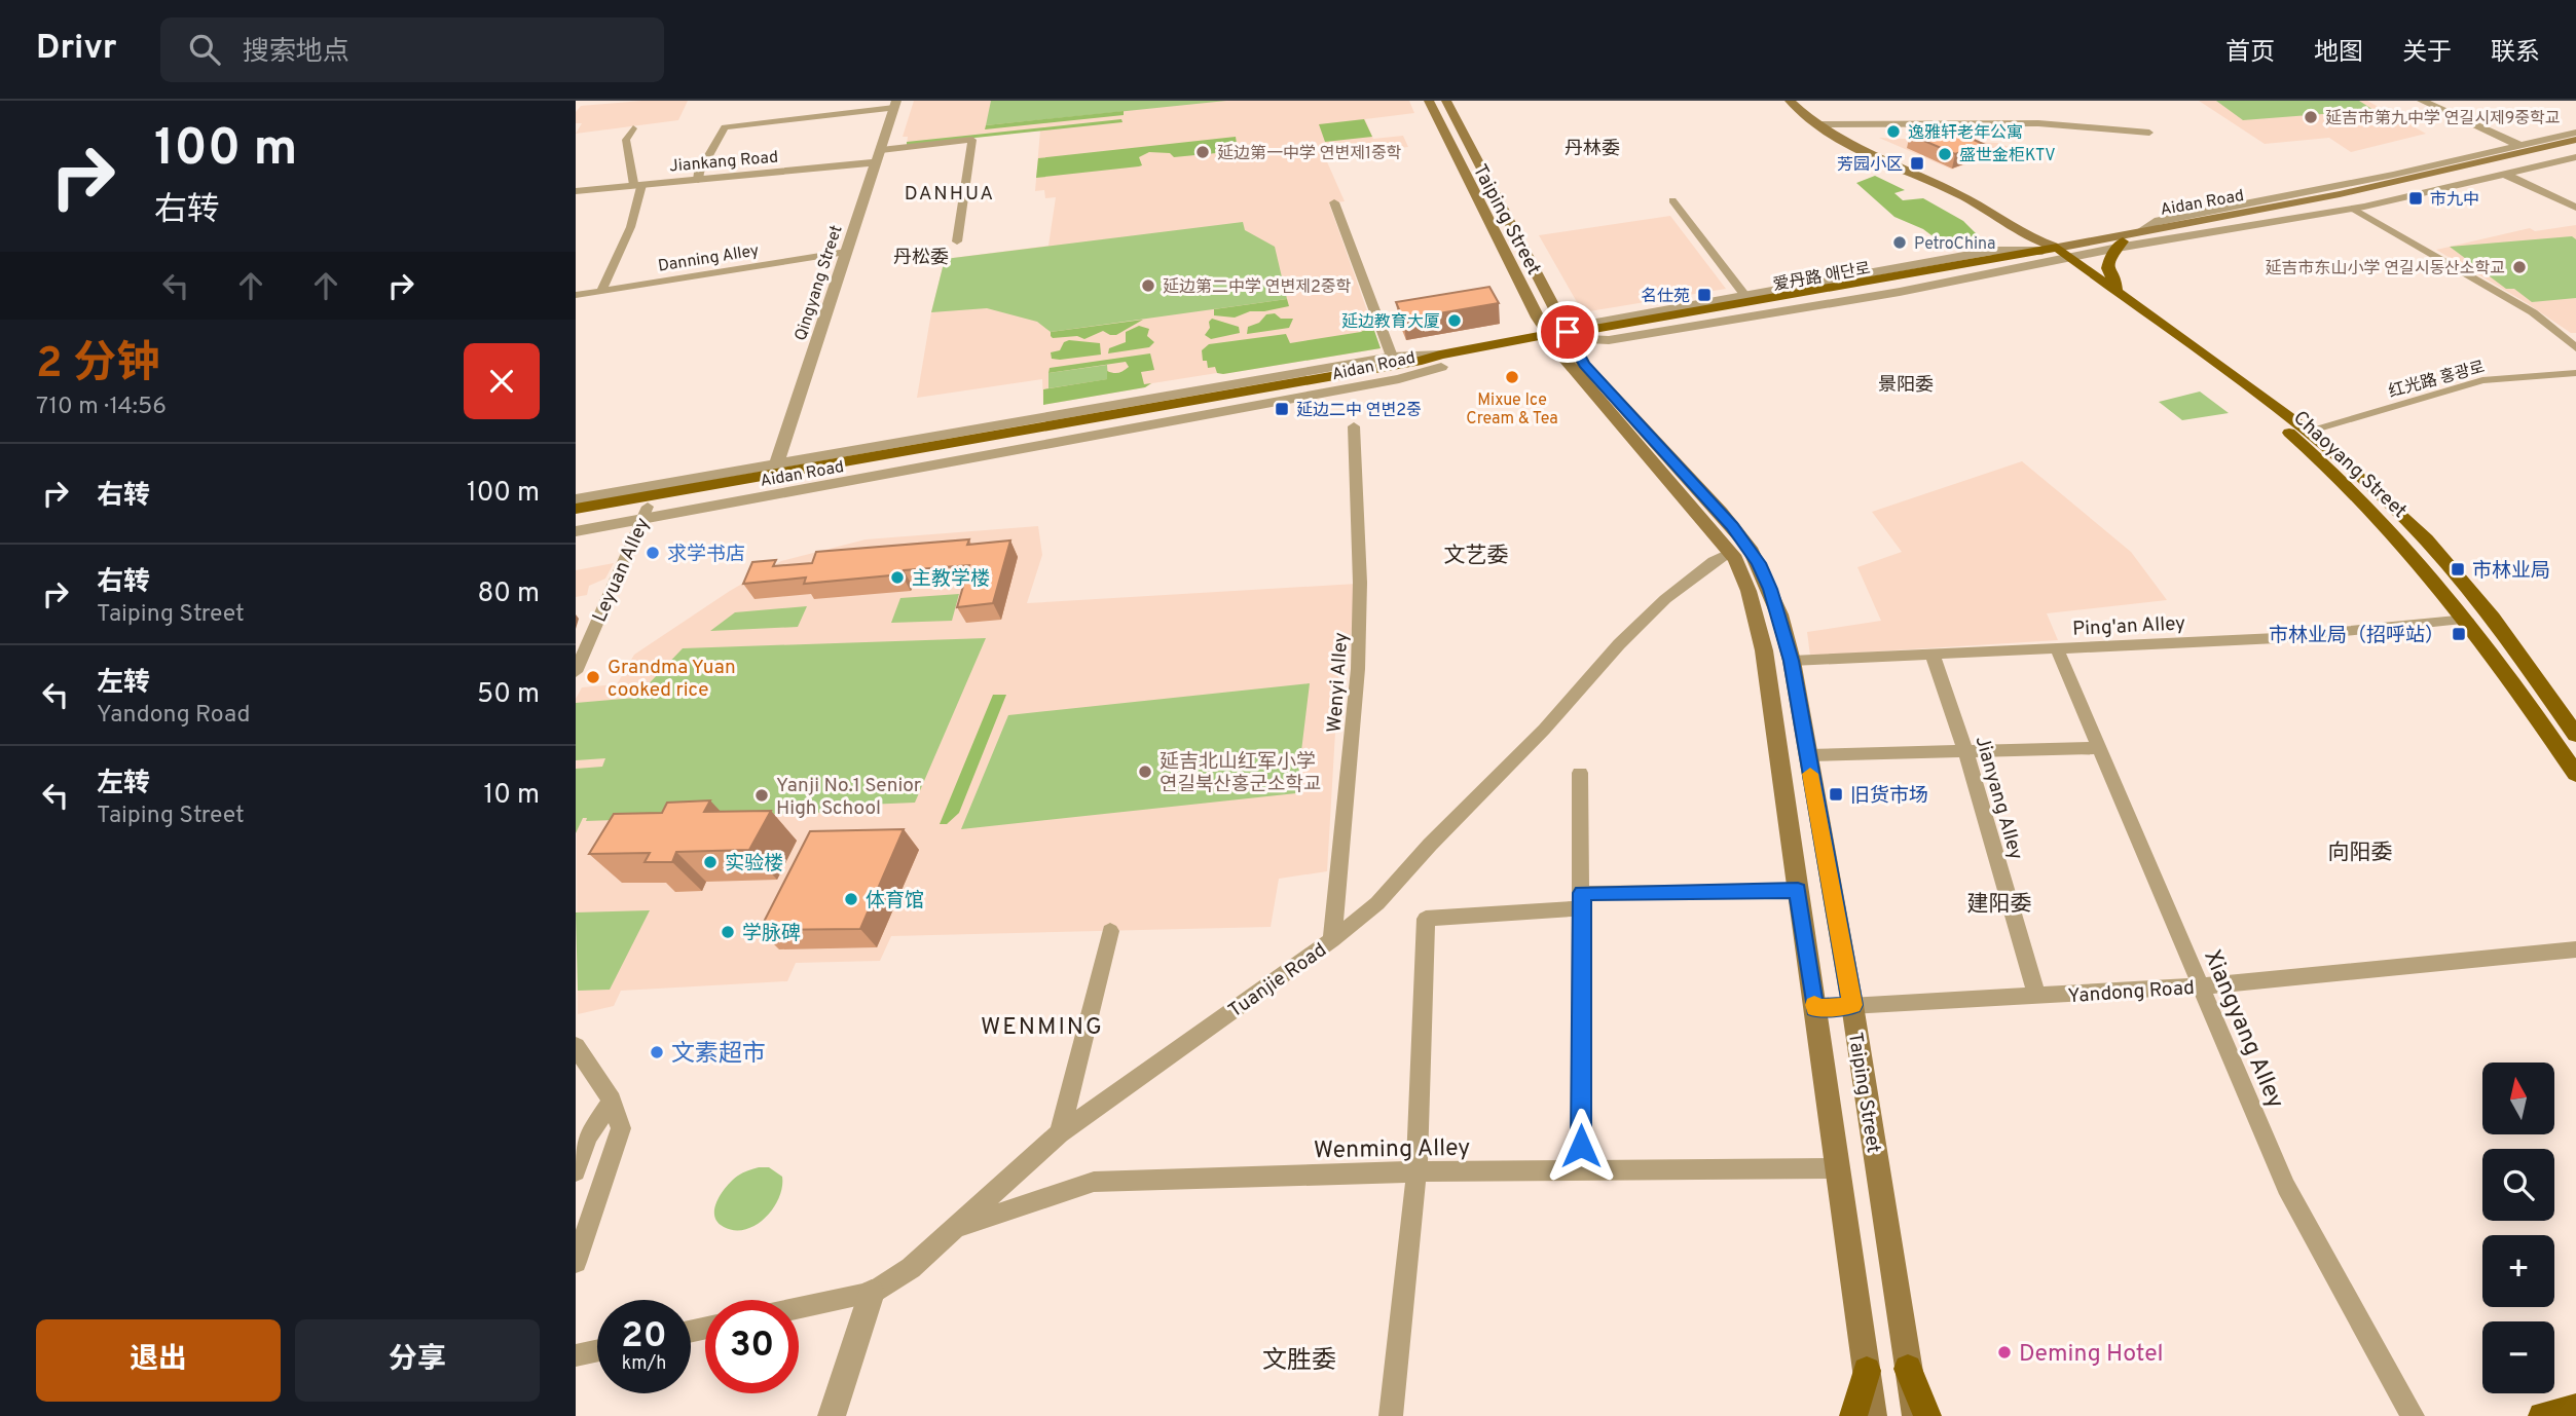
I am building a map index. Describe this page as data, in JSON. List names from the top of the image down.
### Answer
{
  "streets": {
    "main road": [
      "Aidan Road",
      "Taiping Street",
      "爱丹路 애단로",
      "Chaoyang Street"
    ],
    "street": [
      "Jiankang Road",
      "Danning Alley",
      "Qingyang Street",
      "红光路 홍광로",
      "Leyuan Alley",
      "Ping'an Alley",
      "Wenyi Alley",
      "Jianyang Alley",
      "Tuanjie Road",
      "Yandong Road",
      "Xiangyang Alley",
      "Wenming Alley"
    ]
  },
  "crossings": [
    ["Jiankang Road", "Qingyang Street"],
    ["Aidan Road", "爱丹路 애단로"],
    ["Aidan Road", "Qingyang Street"],
    ["Aidan Road", "Chaoyang Street"],
    ["Aidan Road", "Leyuan Alley"],
    ["Taiping Street", "爱丹路 애단로"],
    ["Taiping Street", "Ping'an Alley"],
    ["Taiping Street", "Tuanjie Road"],
    ["Taiping Street", "Yandong Road"],
    ["Taiping Street", "Wenming Alley"],
    ["Danning Alley", "Qingyang Street"],
    ["爱丹路 애단로", "Chaoyang Street"],
    ["红光路 홍광로", "Chaoyang Street"],
    ["Chaoyang Street", "Ping'an Alley"],
    ["Ping'an Alley", "Jianyang Alley"],
    ["Ping'an Alley", "Xiangyang Alley"],
    ["Wenyi Alley", "Tuanjie Road"],
    ["Jianyang Alley", "Yandong Road"],
    ["Tuanjie Road", "Wenming Alley"],
    ["Yandong Road", "Xiangyang Alley"]
  ],
  "districts": [
    "丹林委",
    "DANHUA",
    "丹松委",
    "景阳委",
    "文艺委",
    "向阳委",
    "建阳委",
    "WENMING",
    "文胜委"
  ],
  "places": {
    "other": [
      "延吉市第九中学 연길시제9중학교",
      "逸雅轩老年公寓",
      "延边第一中学 연변제1중학",
      "盛世金柜KTV",
      "PetroChina",
      "延吉市东山小学 연길시동산소학교",
      "延边第二中学 연변제2중학",
      "延边教育大厦",
      "Mixue Ice Cream & Tea",
      "求学书店",
      "主教学楼",
      "Grandma Yuan cooked rice",
      "延吉北山红军小学 연길북산홍군소학교",
      "Yanji No.1 Senior High School",
      "实验楼",
      "体育馆",
      "学脉碑",
      "文素超市",
      "Deming Hotel"
    ],
    "transit": [
      "芳园小区",
      "市九中",
      "名仕苑",
      "延边二中 연변2중",
      "市林业局",
      "市林业局（招呼站）",
      "旧货市场"
    ]
  },
  "north": "top",
  "page": {
    "header": "Drivr",
    "search": "搜索地点",
    "nav": [
      "首页",
      "地图",
      "关于",
      "联系"
    ],
    "turn": ["100 m", "右转"],
    "heading": ["2 分钟", "710 m · 14:56"],
    "list": [
      {
        "name": "右转",
        "value": "100 m"
      },
      {
        "name": "右转",
        "note": "Taiping Street",
        "value": "80 m"
      },
      {
        "name": "左转",
        "note": "Yandong Road",
        "value": "50 m"
      },
      {
        "name": "左转",
        "note": "Taiping Street",
        "value": "10 m"
      }
    ],
    "map_buttons": ["+", "−"],
    "speed": "20 km/h",
    "limit": "30",
    "buttons": ["退出", "分享"]
  }
}
